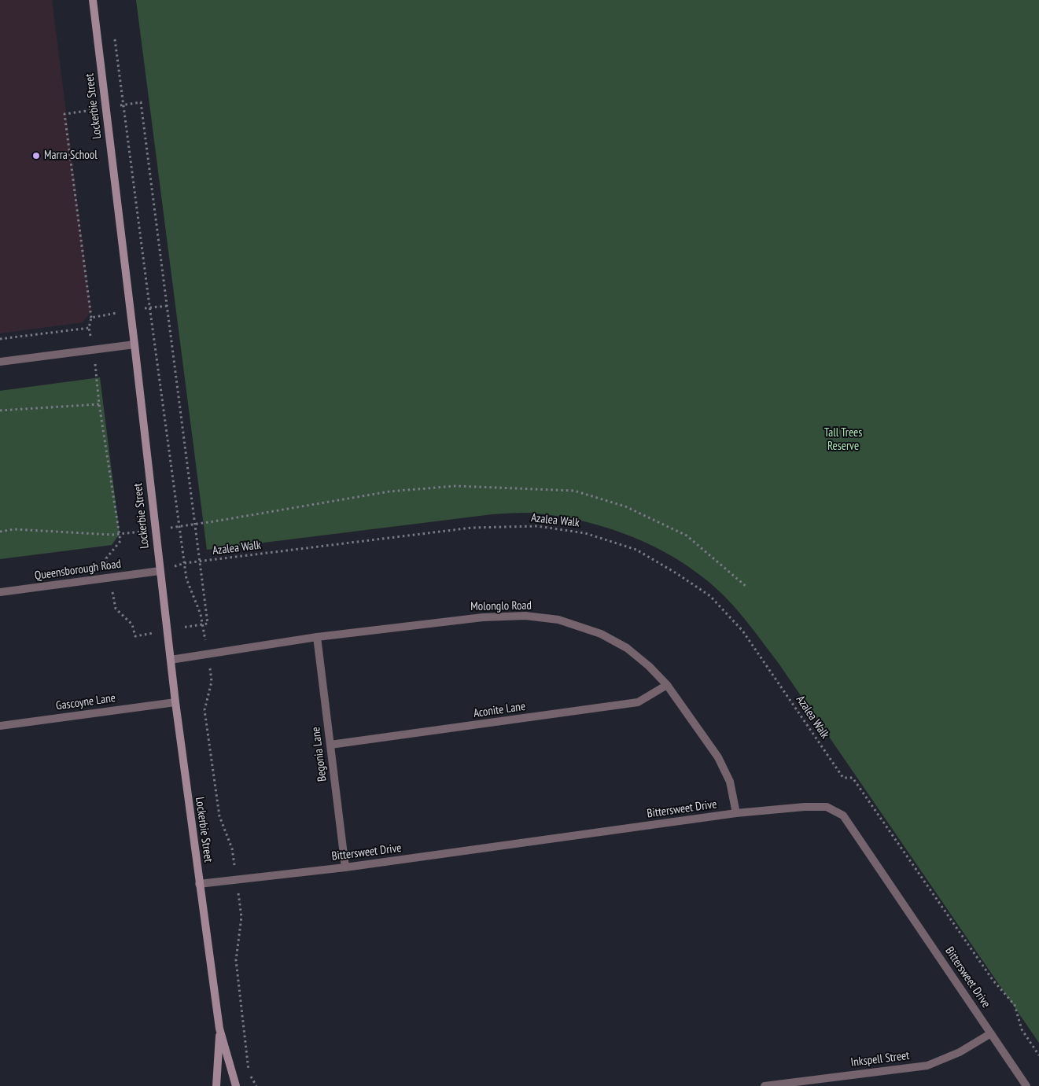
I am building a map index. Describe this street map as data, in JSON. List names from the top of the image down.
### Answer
{
  "streets": {
    "street": [
      "Lockerbie Street",
      "Queensborough Road",
      "Molonglo Road",
      "Gascoyne Lane",
      "Aconite Lane",
      "Begonia Lane",
      "Bittersweet Drive",
      "Inkspell Street"
    ],
    "path": ["Azalea Walk"]
  },
  "crossings": [
    ["Lockerbie Street", "Azalea Walk"],
    ["Lockerbie Street", "Queensborough Road"],
    ["Lockerbie Street", "Molonglo Road"],
    ["Lockerbie Street", "Gascoyne Lane"],
    ["Lockerbie Street", "Bittersweet Drive"],
    ["Azalea Walk", "Queensborough Road"],
    ["Molonglo Road", "Aconite Lane"],
    ["Molonglo Road", "Begonia Lane"],
    ["Molonglo Road", "Bittersweet Drive"],
    ["Aconite Lane", "Begonia Lane"],
    ["Begonia Lane", "Bittersweet Drive"],
    ["Bittersweet Drive", "Inkspell Street"]
  ],
  "parks": ["Tall Trees Reserve"],
  "places": ["Marra School"]
}
